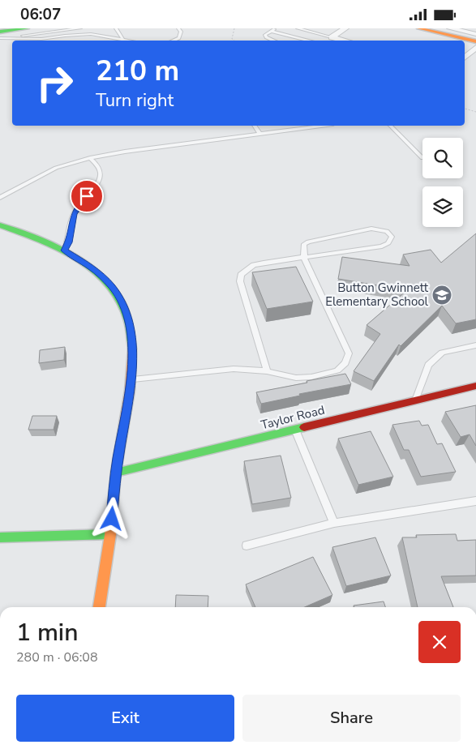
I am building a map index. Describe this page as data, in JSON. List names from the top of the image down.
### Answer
{
  "streets": {
    "main road": ["Taylor Road"]
  },
  "places": {
    "school or university": ["Button Gwinnett Elementary School"]
  },
  "page": {
    "status": "06:07",
    "turn": ["210 m", "Turn right"],
    "heading": ["1 min", "280 m · 06:08"],
    "buttons": ["Exit", "Share"]
  }
}
